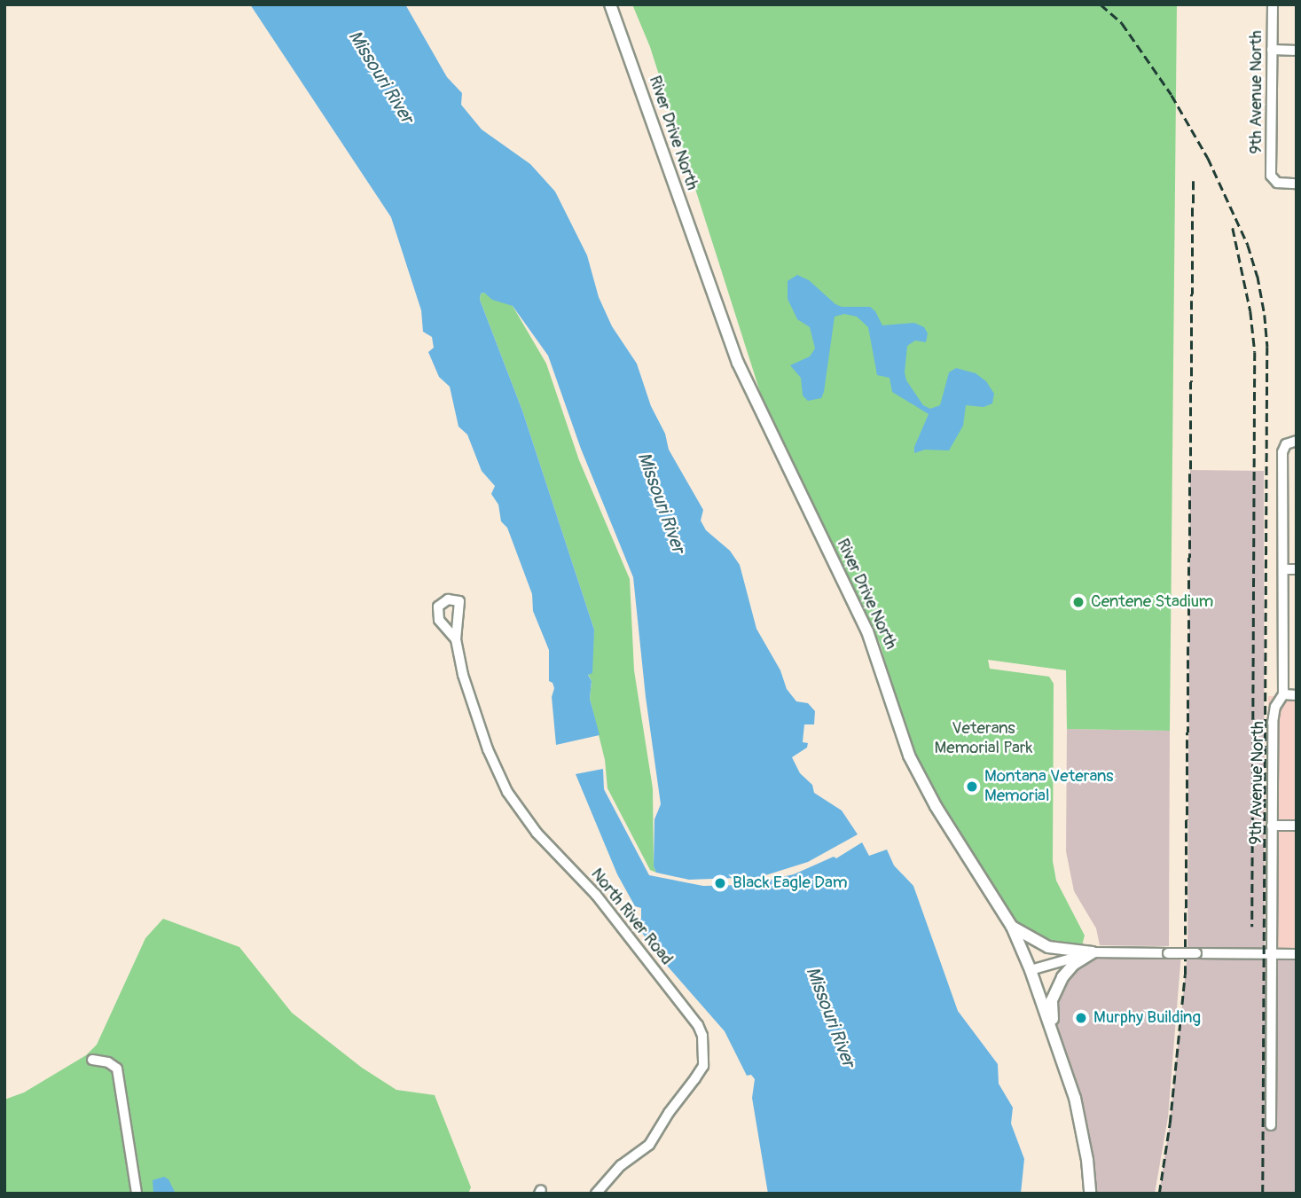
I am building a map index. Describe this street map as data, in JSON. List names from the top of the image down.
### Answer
{
  "streets": {
    "main road": ["River Drive North"],
    "street": ["9th Avenue North", "North River Road"]
  },
  "water": ["Missouri River"],
  "parks": ["Veterans Memorial Park"],
  "places": [
    "Centene Stadium",
    "Montana Veterans Memorial",
    "Black Eagle Dam",
    "Murphy Building"
  ]
}
